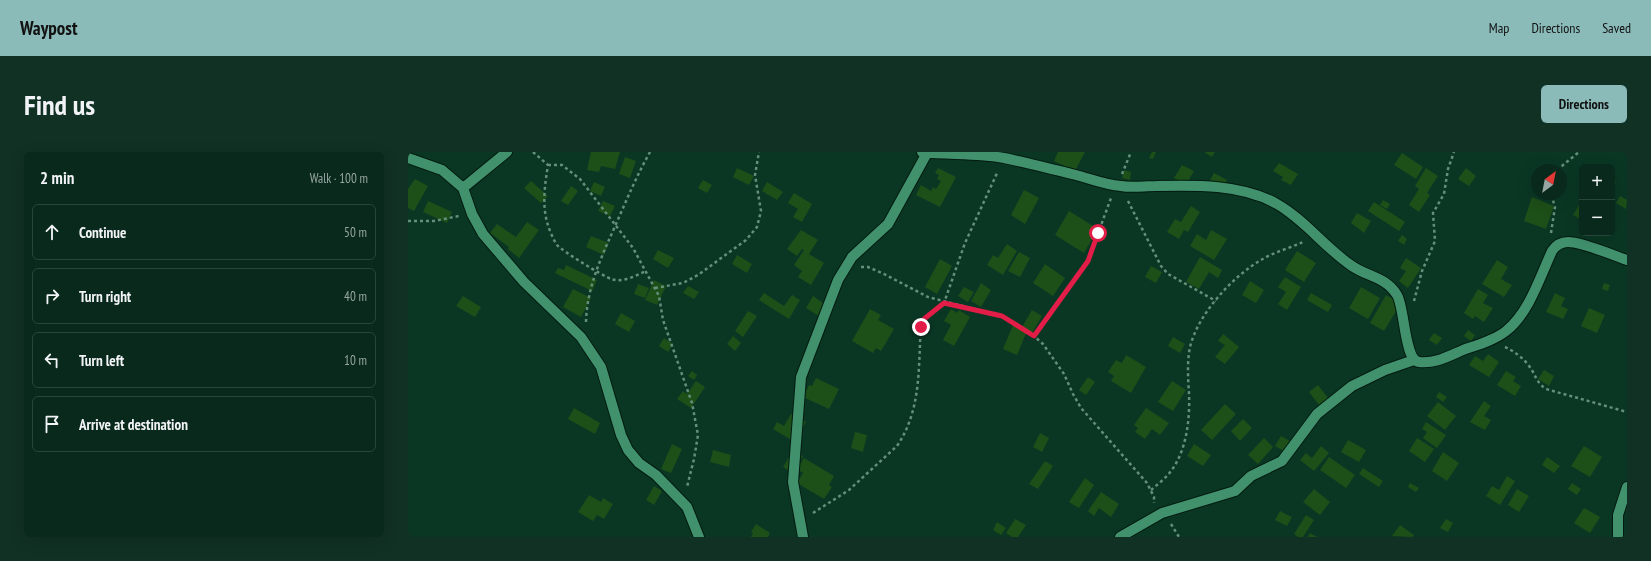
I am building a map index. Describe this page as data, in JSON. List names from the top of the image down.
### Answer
{
  "north": "top right",
  "page": {
    "header": "Waypost",
    "nav": ["Map", "Directions", "Saved"],
    "buttons": "Directions",
    "title": "Find us",
    "heading": ["2 min", "Walk · 100 m"],
    "map_buttons": ["+", "−"],
    "list": [
      ["Continue", "50 m"],
      ["Turn right", "40 m"],
      ["Turn left", "10 m"],
      "Arrive at destination"
    ]
  }
}
